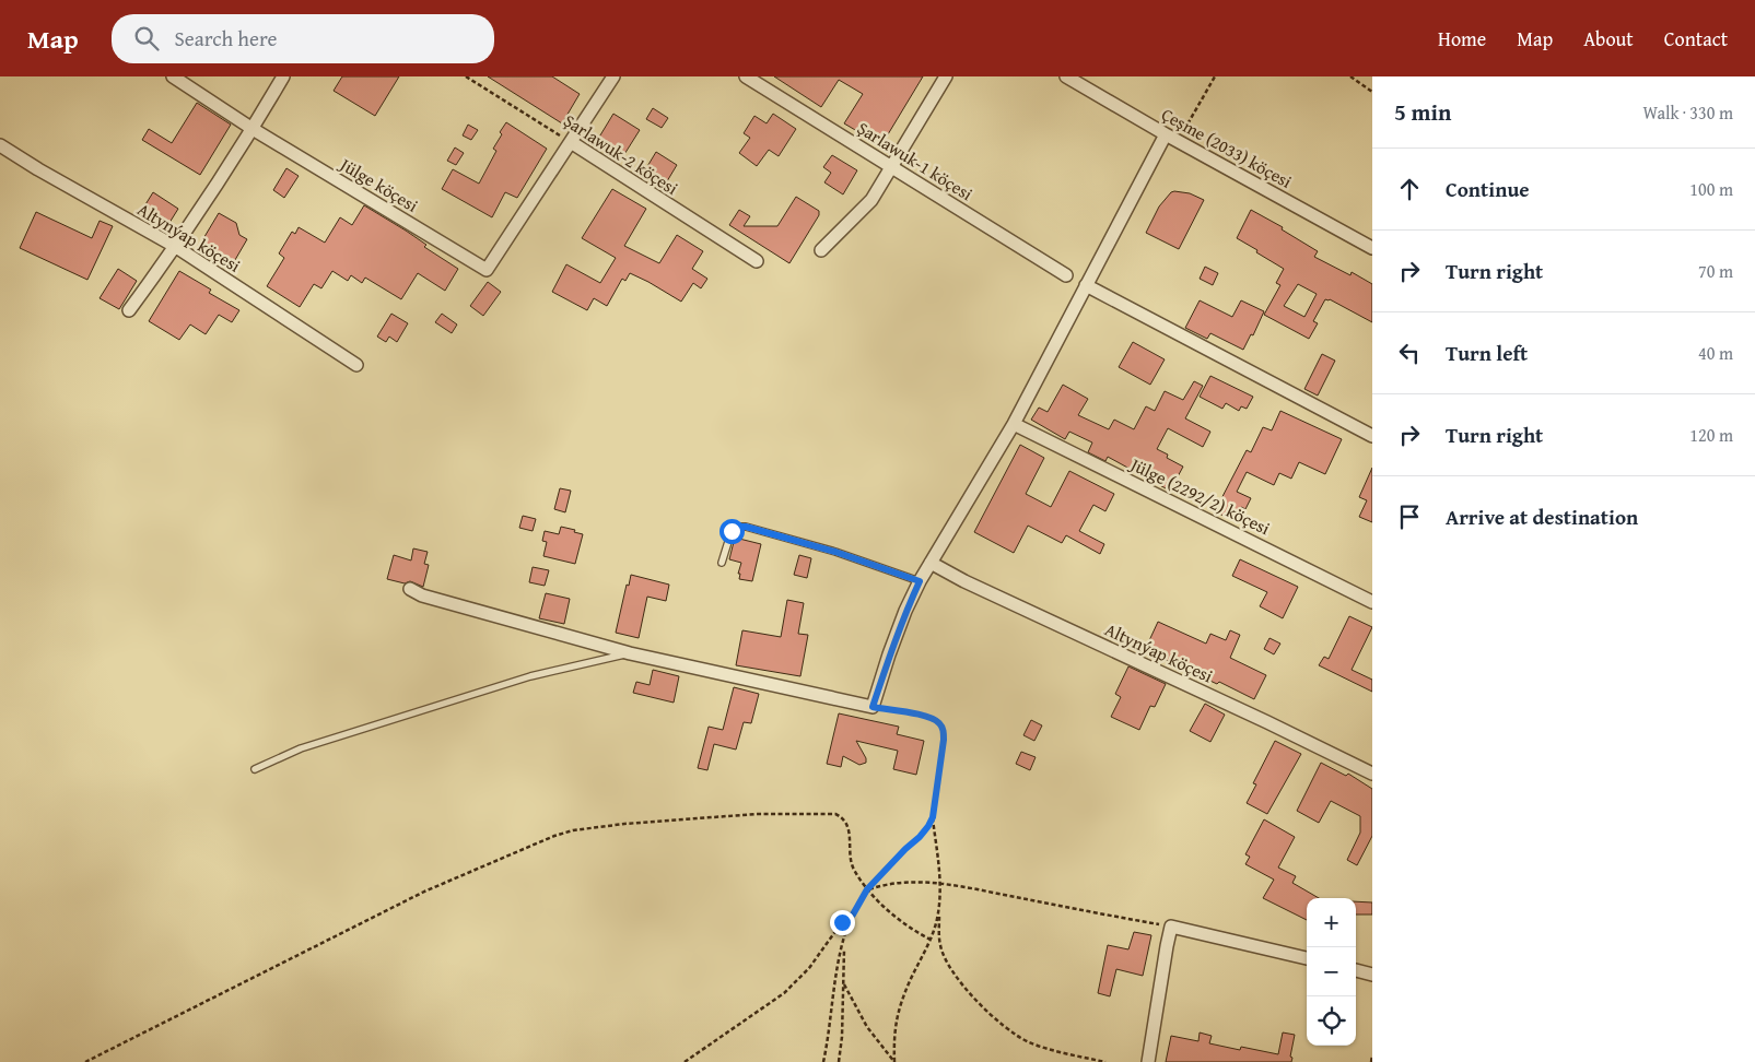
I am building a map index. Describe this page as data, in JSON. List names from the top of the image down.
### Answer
{
  "streets": {
    "street": [
      "Çeşme (2033) köçesi",
      "Şarlawuk-2 köçesi",
      "Şarlawuk-1 köçesi",
      "Jülge köçesi",
      "Altynýap köçesi",
      "Jülge (2292/2) köçesi"
    ]
  },
  "crossings": [
    ["Şarlawuk-2 köçesi", "Jülge köçesi"]
  ],
  "page": {
    "header": "Map",
    "search": "Search here",
    "nav": [
      "Home",
      "Map",
      "About",
      "Contact"
    ],
    "heading": ["5 min", "Walk · 330 m"],
    "list": [
      ["Continue", "100 m"],
      ["Turn right", "70 m"],
      ["Turn left", "40 m"],
      ["Turn right", "120 m"],
      "Arrive at destination"
    ],
    "map_buttons": ["+", "−"]
  }
}
